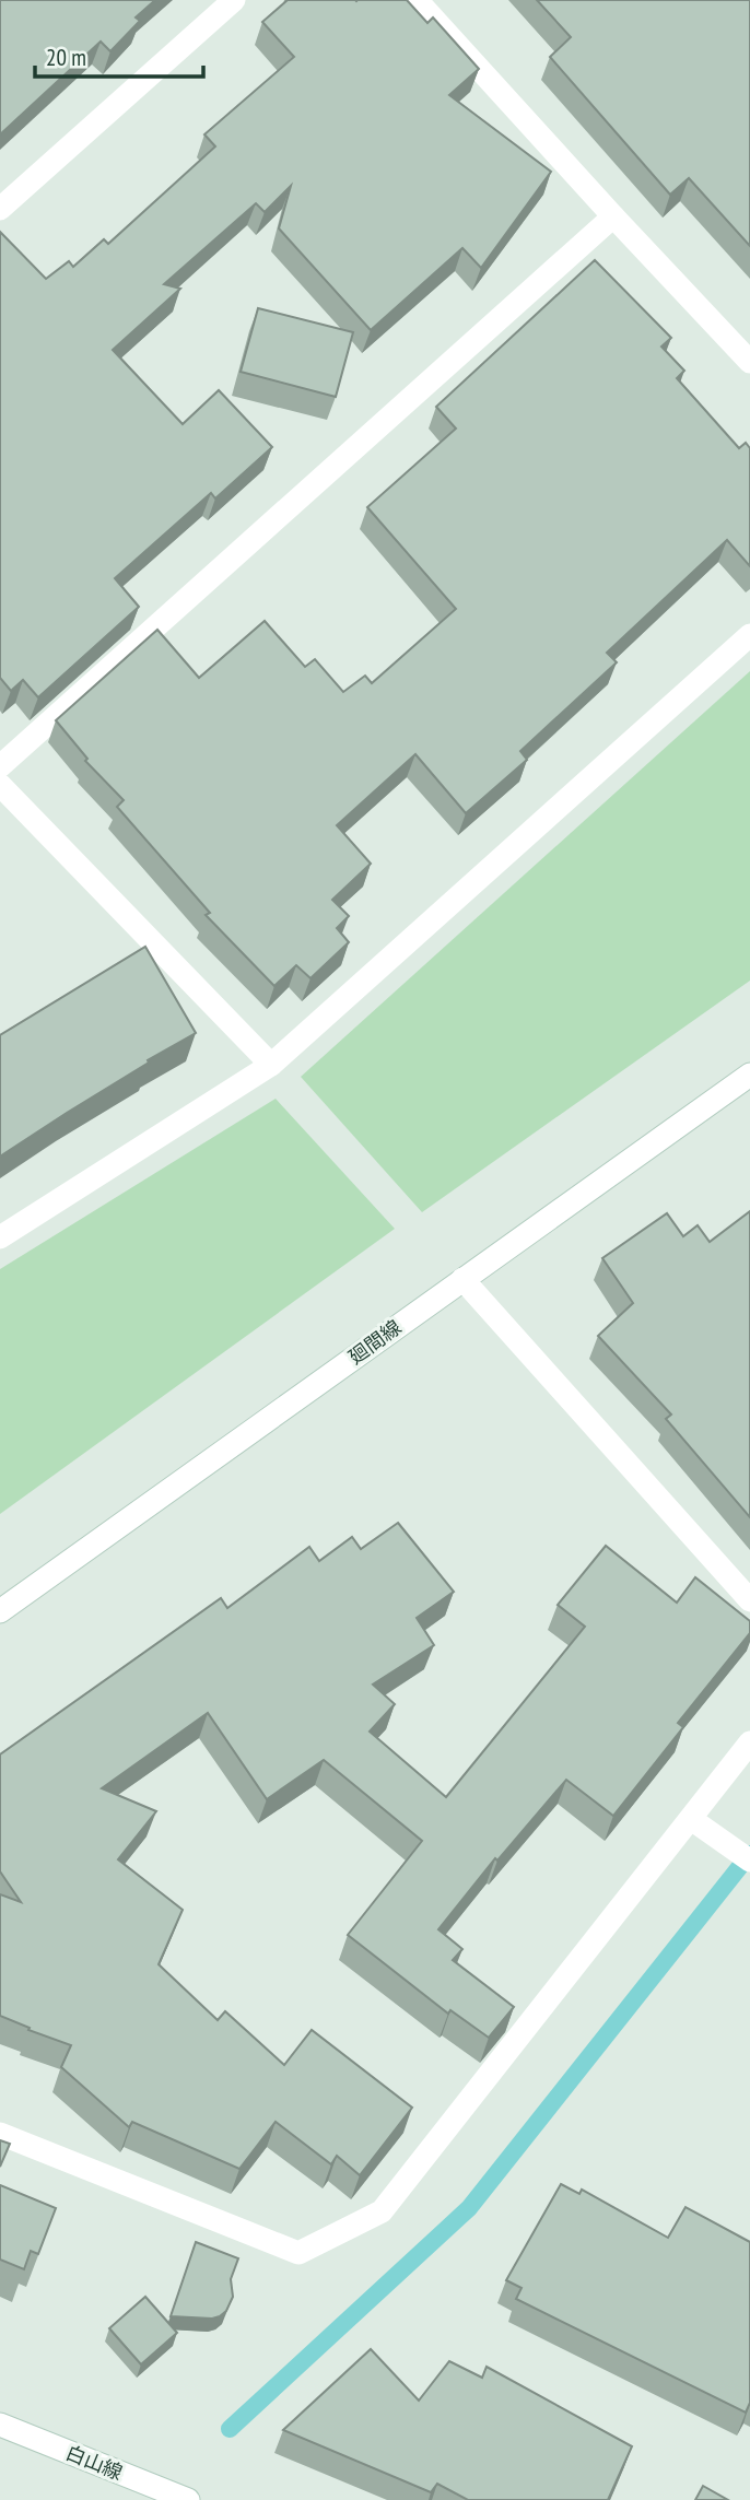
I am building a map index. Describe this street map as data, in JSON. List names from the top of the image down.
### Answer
{
  "streets": {
    "street": ["廻間線", "白山線"]
  },
  "scale_bar": "20 m"
}
